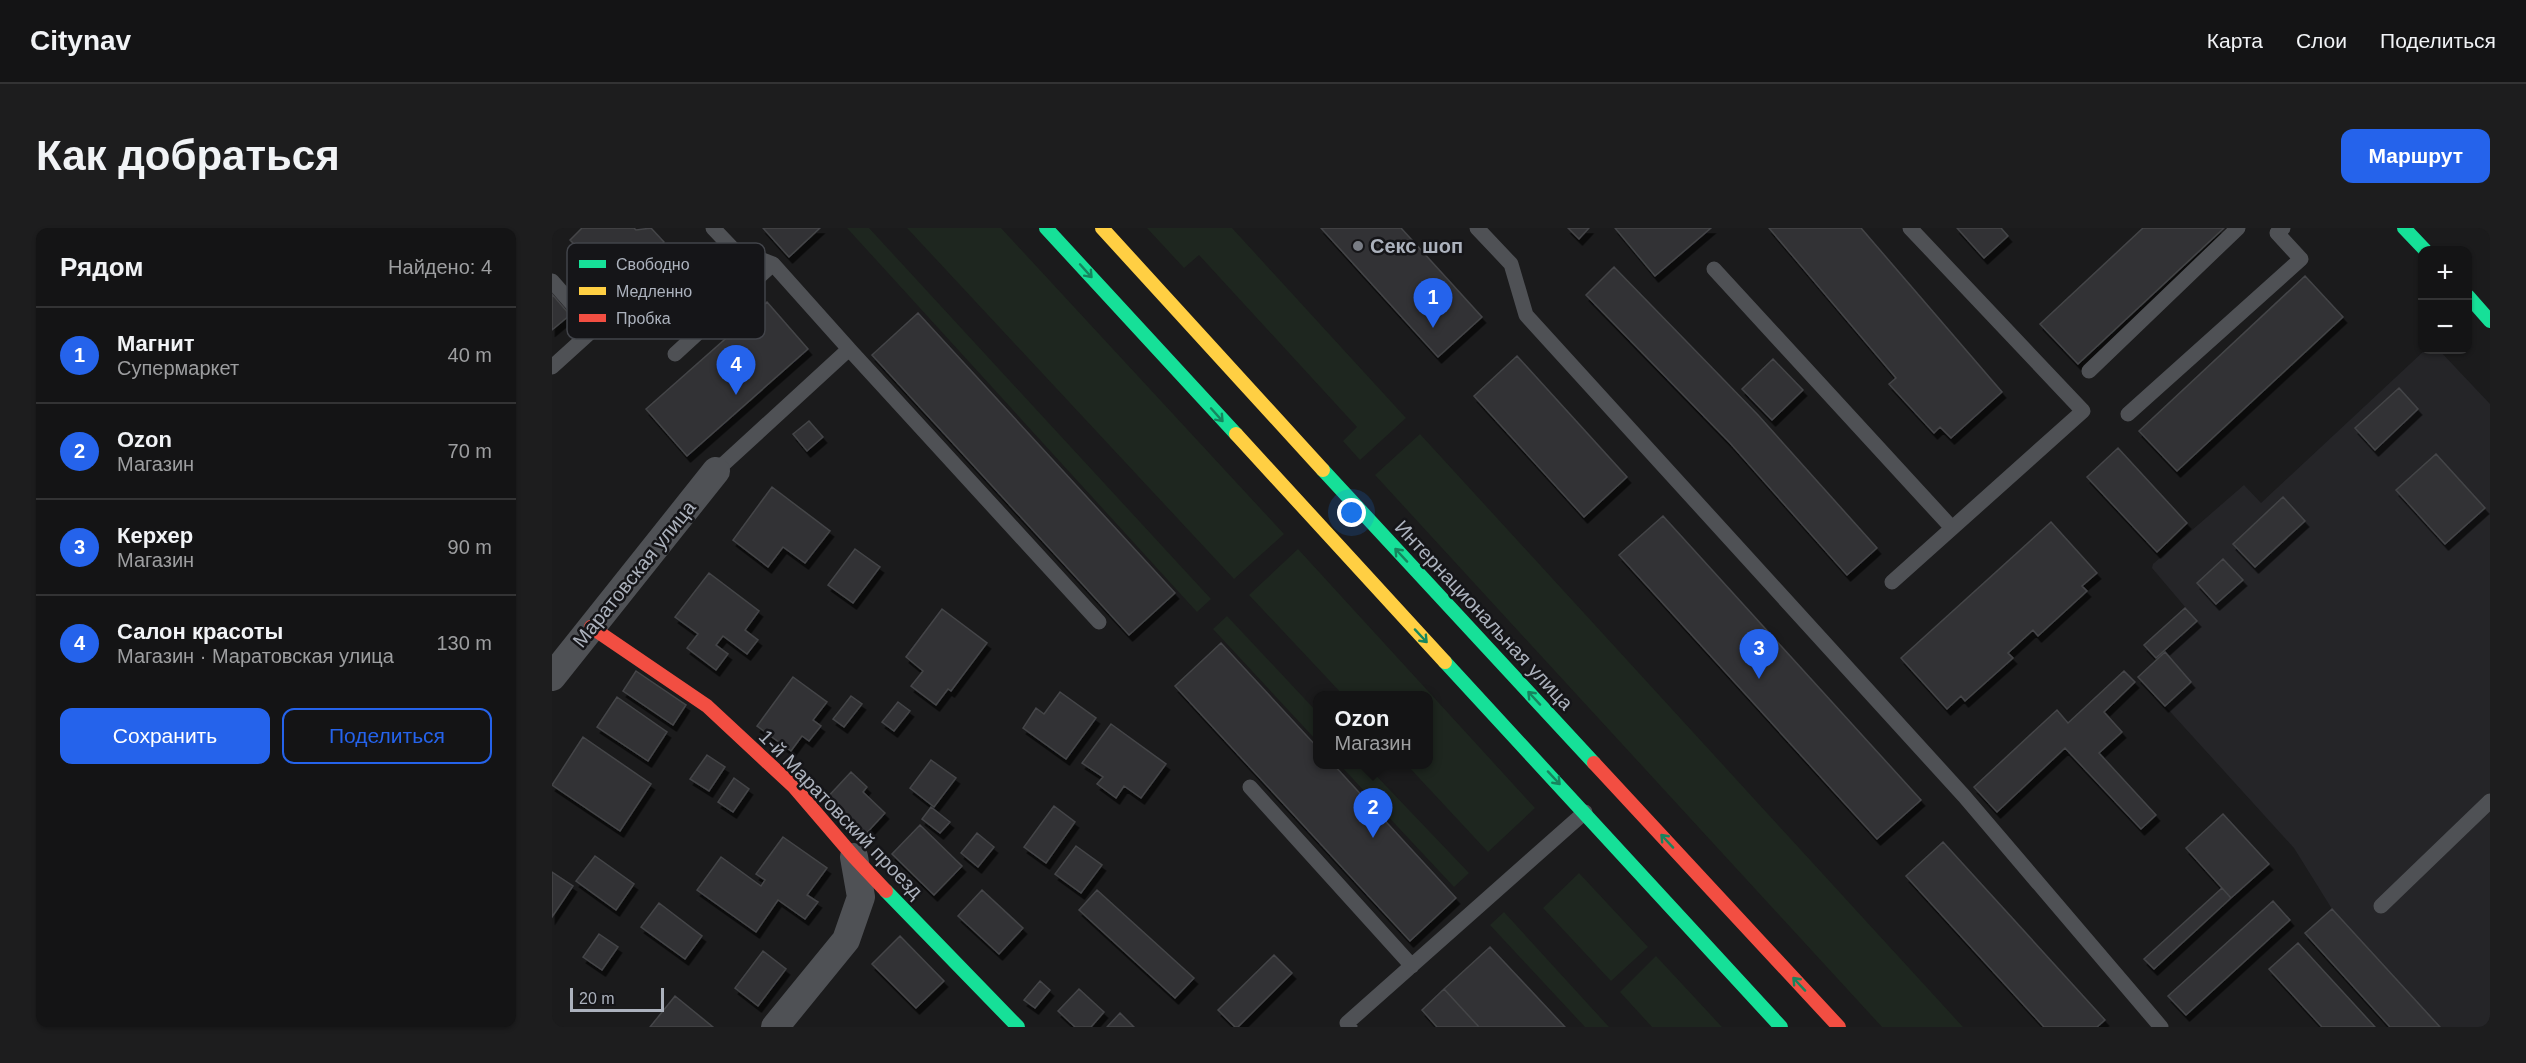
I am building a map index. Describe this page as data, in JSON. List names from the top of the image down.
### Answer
{
  "streets": {
    "main road": ["Интернациональная улица", "1-й Маратовский проезд"],
    "street": ["Маратовская улица"]
  },
  "crossings": [
    ["Маратовская улица", "1-й Маратовский проезд"]
  ],
  "places": ["Секс шоп"],
  "legend": ["Свободно", "Медленно", "Пробка"],
  "scale_bar": "20 m",
  "page": {
    "header": "Citynav",
    "nav": ["Карта", "Слои", "Поделиться"],
    "buttons": [
      "Маршрут",
      ["Сохранить", "Поделиться"]
    ],
    "title": "Как добраться",
    "heading": ["Рядом", "Найдено: 4"],
    "map_buttons": ["+", "−"],
    "pins": [
      "1",
      "4",
      "3",
      "2"
    ],
    "list": [
      {
        "mark": "1",
        "name": "Магнит",
        "note": "Супермаркет",
        "value": "40 m"
      },
      {
        "mark": "2",
        "name": "Ozon",
        "note": "Магазин",
        "value": "70 m"
      },
      {
        "mark": "3",
        "name": "Керхер",
        "note": "Магазин",
        "value": "90 m"
      },
      {
        "mark": "4",
        "name": "Салон красоты",
        "note": "Магазин · Маратовская улица",
        "value": "130 m"
      }
    ],
    "popup": ["Ozon", "Магазин"],
    "scale": "20 m"
  }
}
